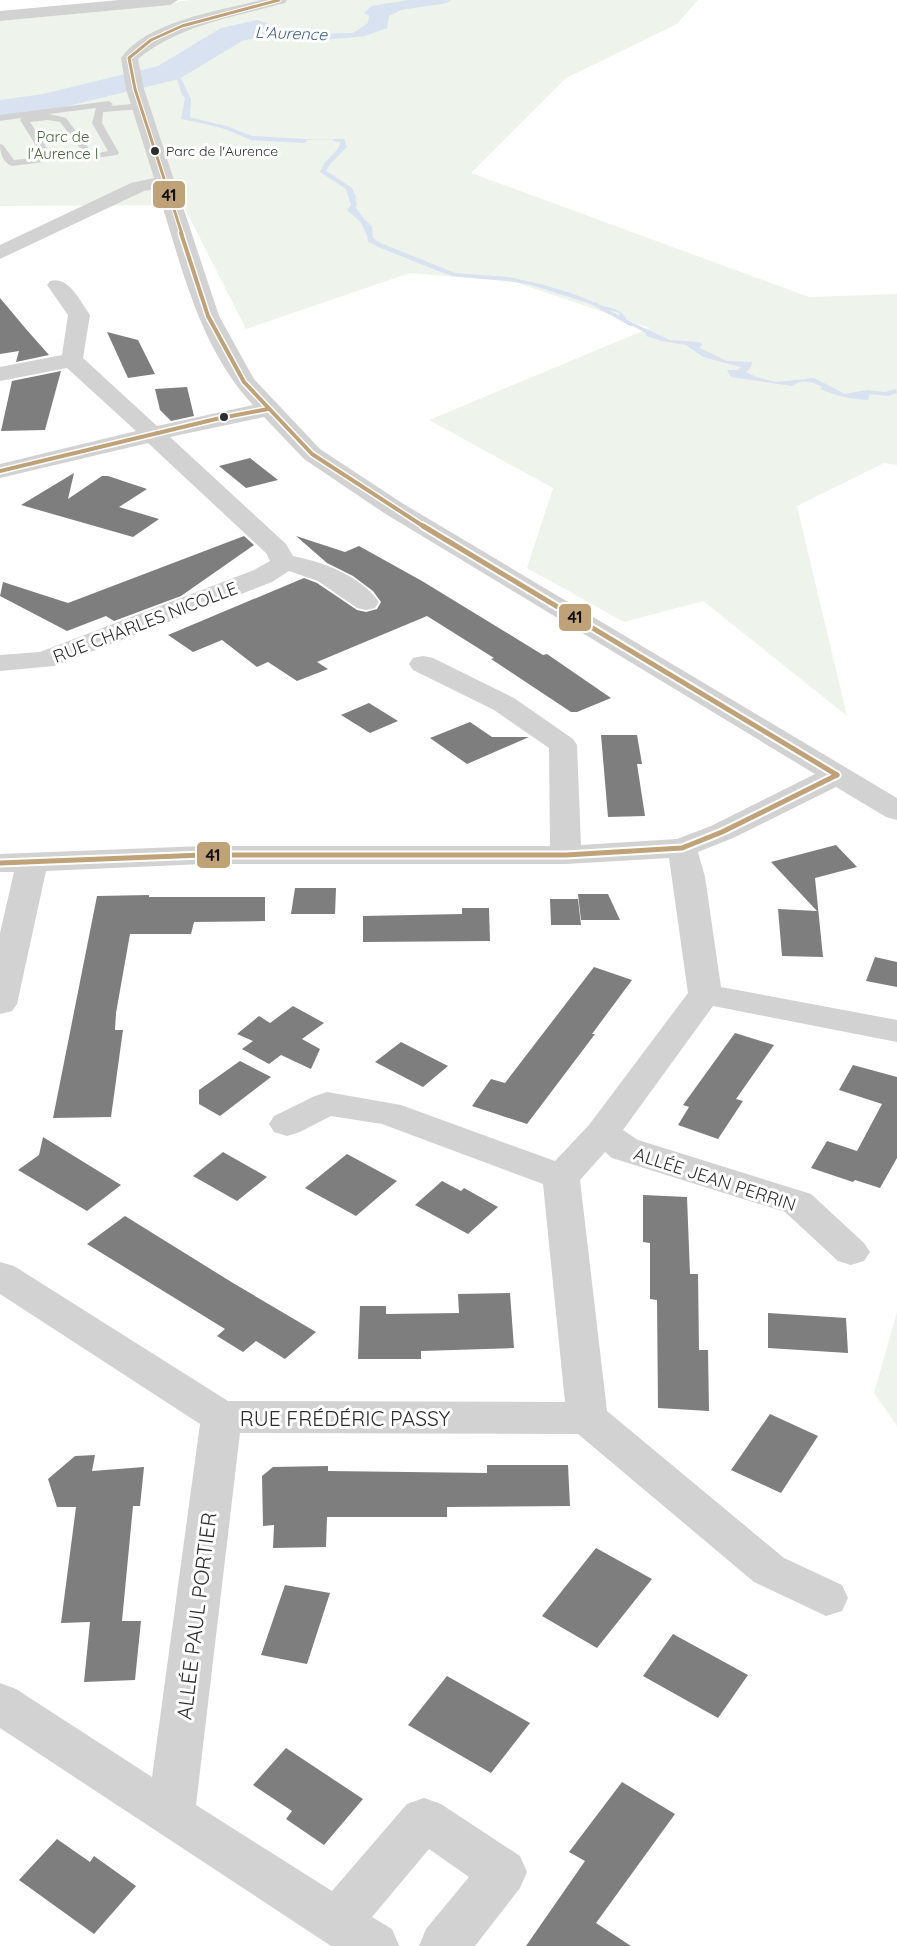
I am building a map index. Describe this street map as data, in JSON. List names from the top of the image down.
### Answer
{
  "streets": {
    "street": [
      "RUE CHARLES NICOLLE",
      "ALLÉE JEAN PERRIN",
      "RUE FRÉDÉRIC PASSY",
      "ALLÉE PAUL PORTIER"
    ]
  },
  "crossings": [
    ["RUE FRÉDÉRIC PASSY", "ALLÉE PAUL PORTIER"]
  ],
  "water": ["L'Aurence"],
  "parks": ["Parc de l'Aurence I"],
  "places": ["Parc de l'Aurence"],
  "lines": ["transit line 41"]
}
